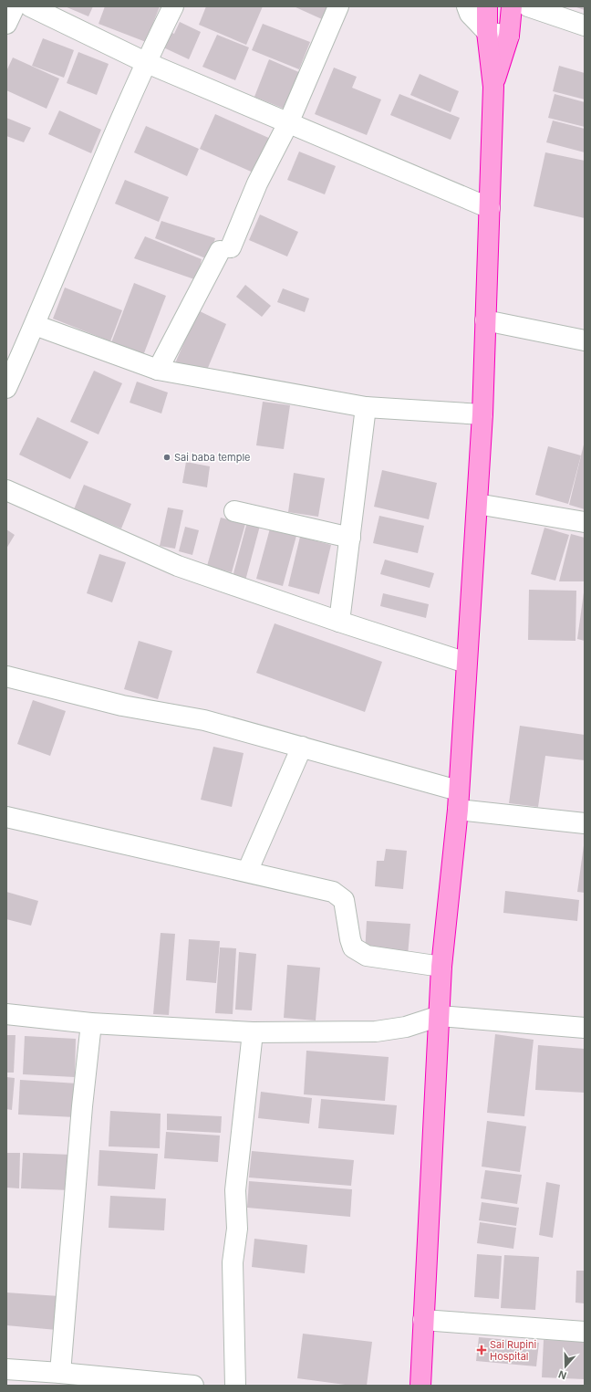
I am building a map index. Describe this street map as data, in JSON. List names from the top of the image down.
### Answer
{
  "places": {
    "other": ["Sai baba temple"],
    "health": ["Sai Rupini Hospital"]
  },
  "north": "bottom"
}
